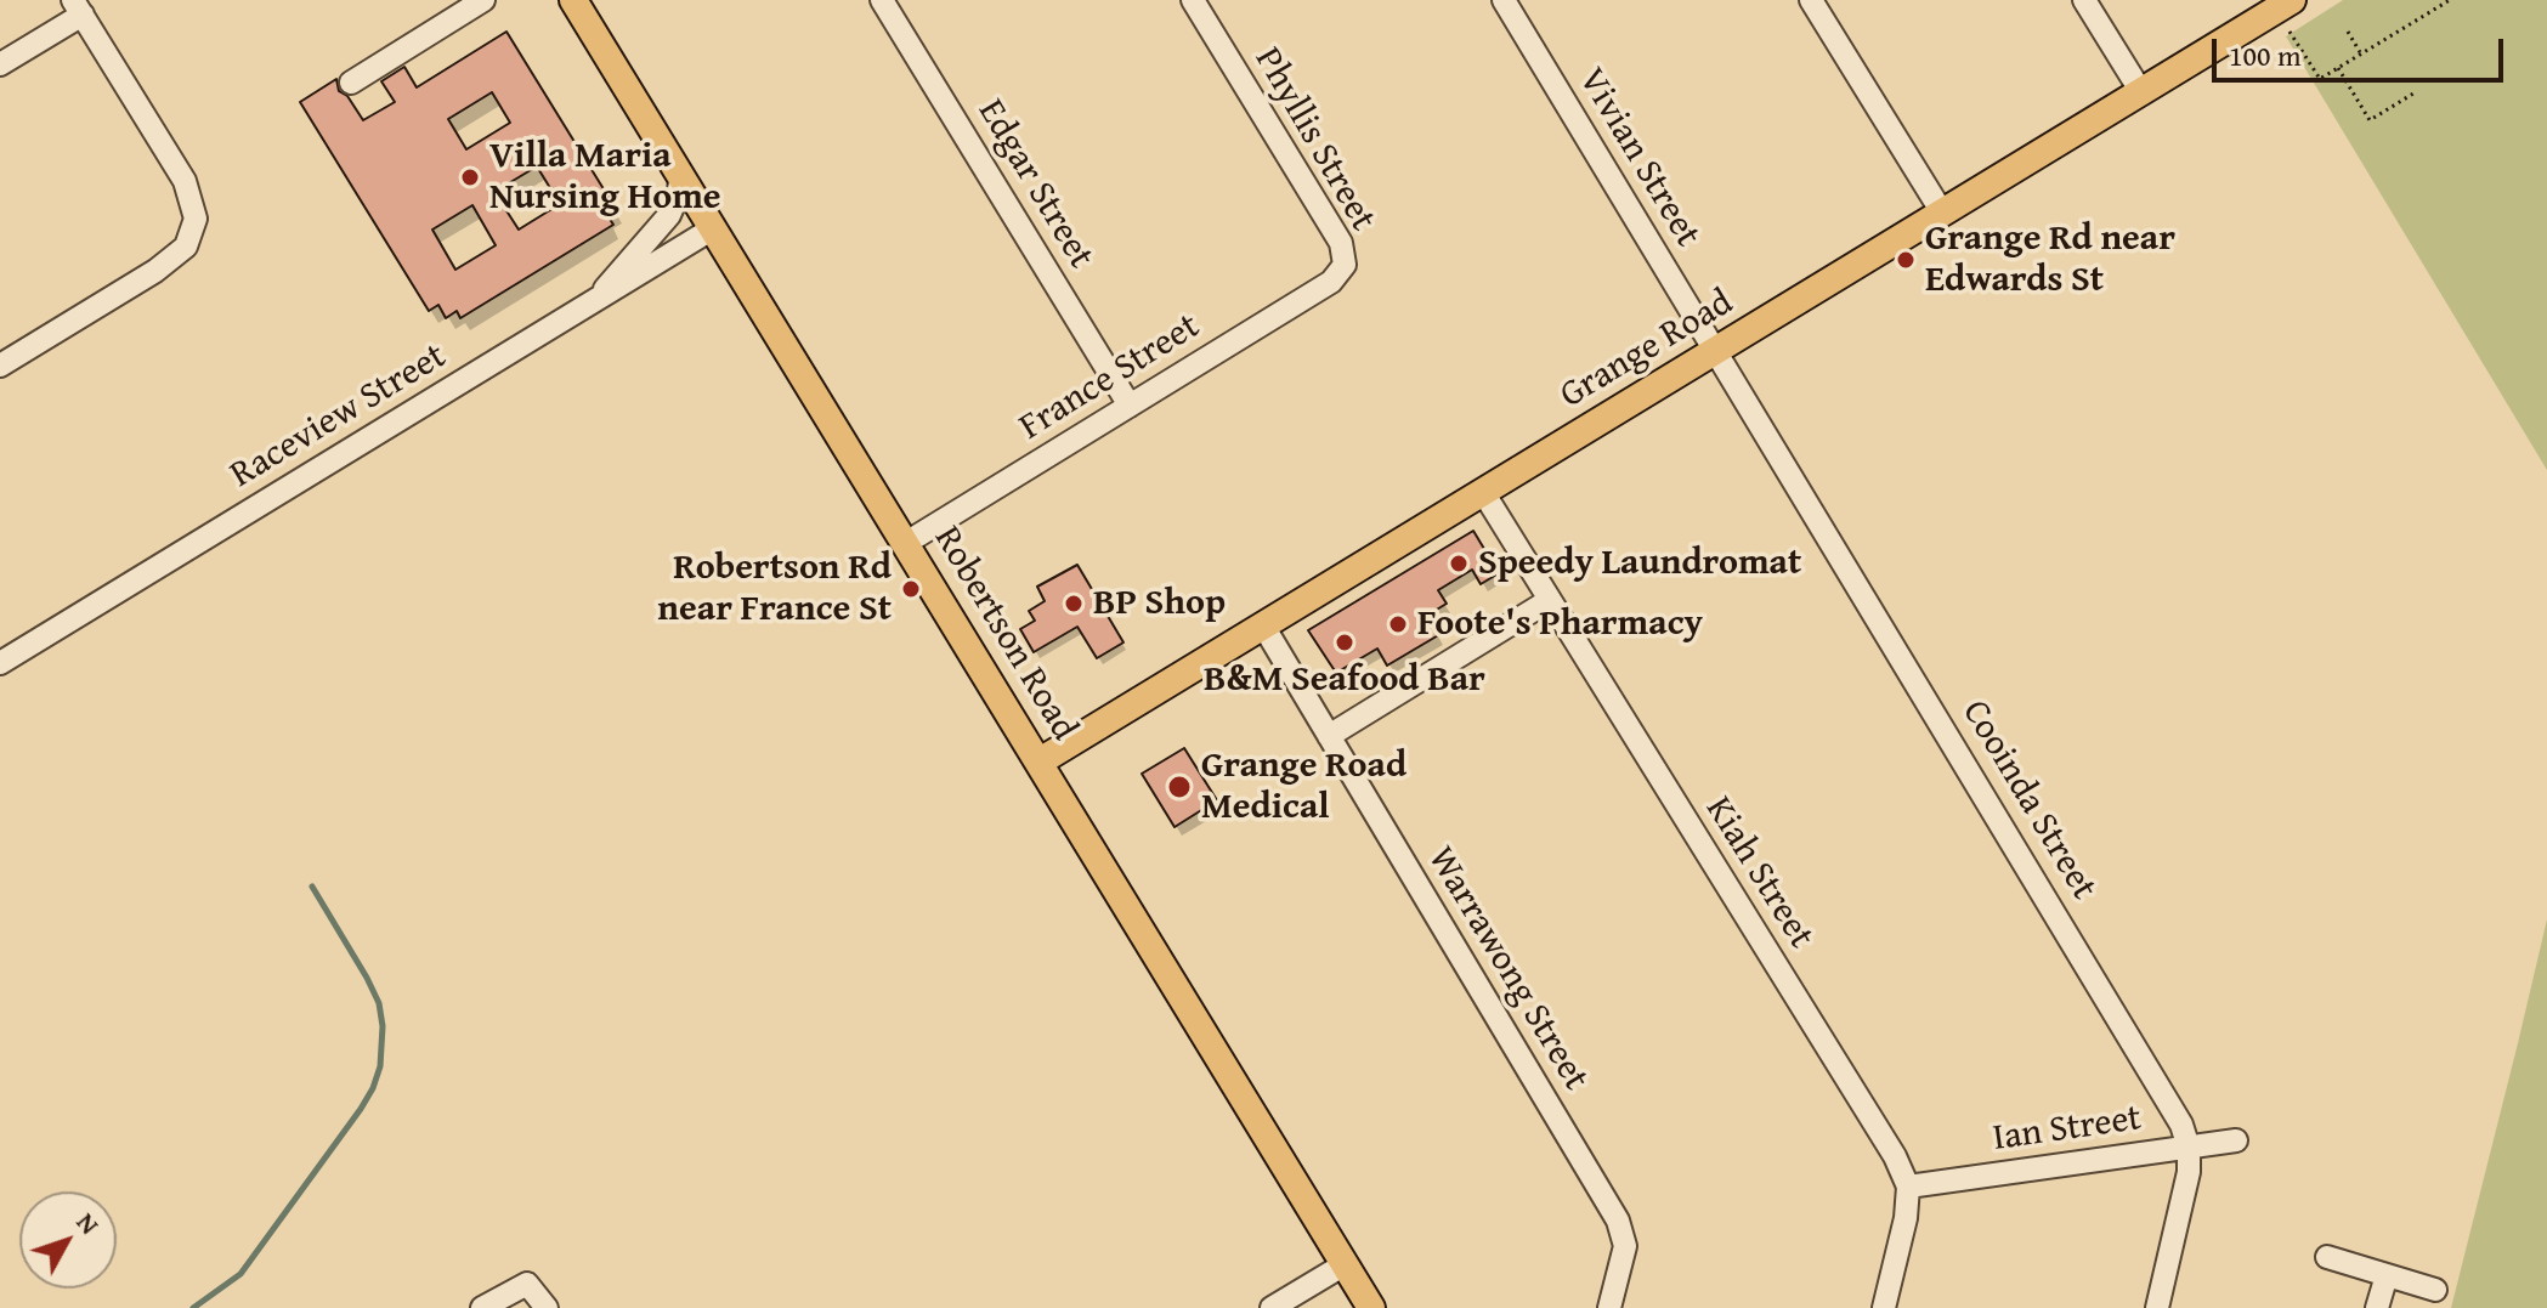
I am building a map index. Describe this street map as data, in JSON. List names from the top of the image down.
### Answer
{
  "streets": {
    "main road": ["Grange Road", "Robertson Road"],
    "street": [
      "Phyllis Street",
      "Vivian Street",
      "Edgar Street",
      "France Street",
      "Raceview Street",
      "Cooinda Street",
      "Kiah Street",
      "Warrawong Street",
      "Ian Street"
    ]
  },
  "crossings": [
    ["Phyllis Street", "France Street"],
    ["Vivian Street", "Grange Road"],
    ["Vivian Street", "Cooinda Street"],
    ["Edgar Street", "France Street"],
    ["Grange Road", "Robertson Road"],
    ["Grange Road", "Cooinda Street"],
    ["Grange Road", "Kiah Street"],
    ["Grange Road", "Warrawong Street"],
    ["France Street", "Robertson Road"],
    ["Raceview Street", "Robertson Road"],
    ["Cooinda Street", "Ian Street"],
    ["Kiah Street", "Ian Street"]
  ],
  "places": [
    "Villa Maria Nursing Home",
    "Grange Rd near Edwards St",
    "Speedy Laundromat",
    "Robertson Rd near France St",
    "BP Shop",
    "Foote's Pharmacy",
    "B&M Seafood Bar",
    "Grange Road Medical"
  ],
  "scale_bar": "100 m",
  "north": "top right"
}
